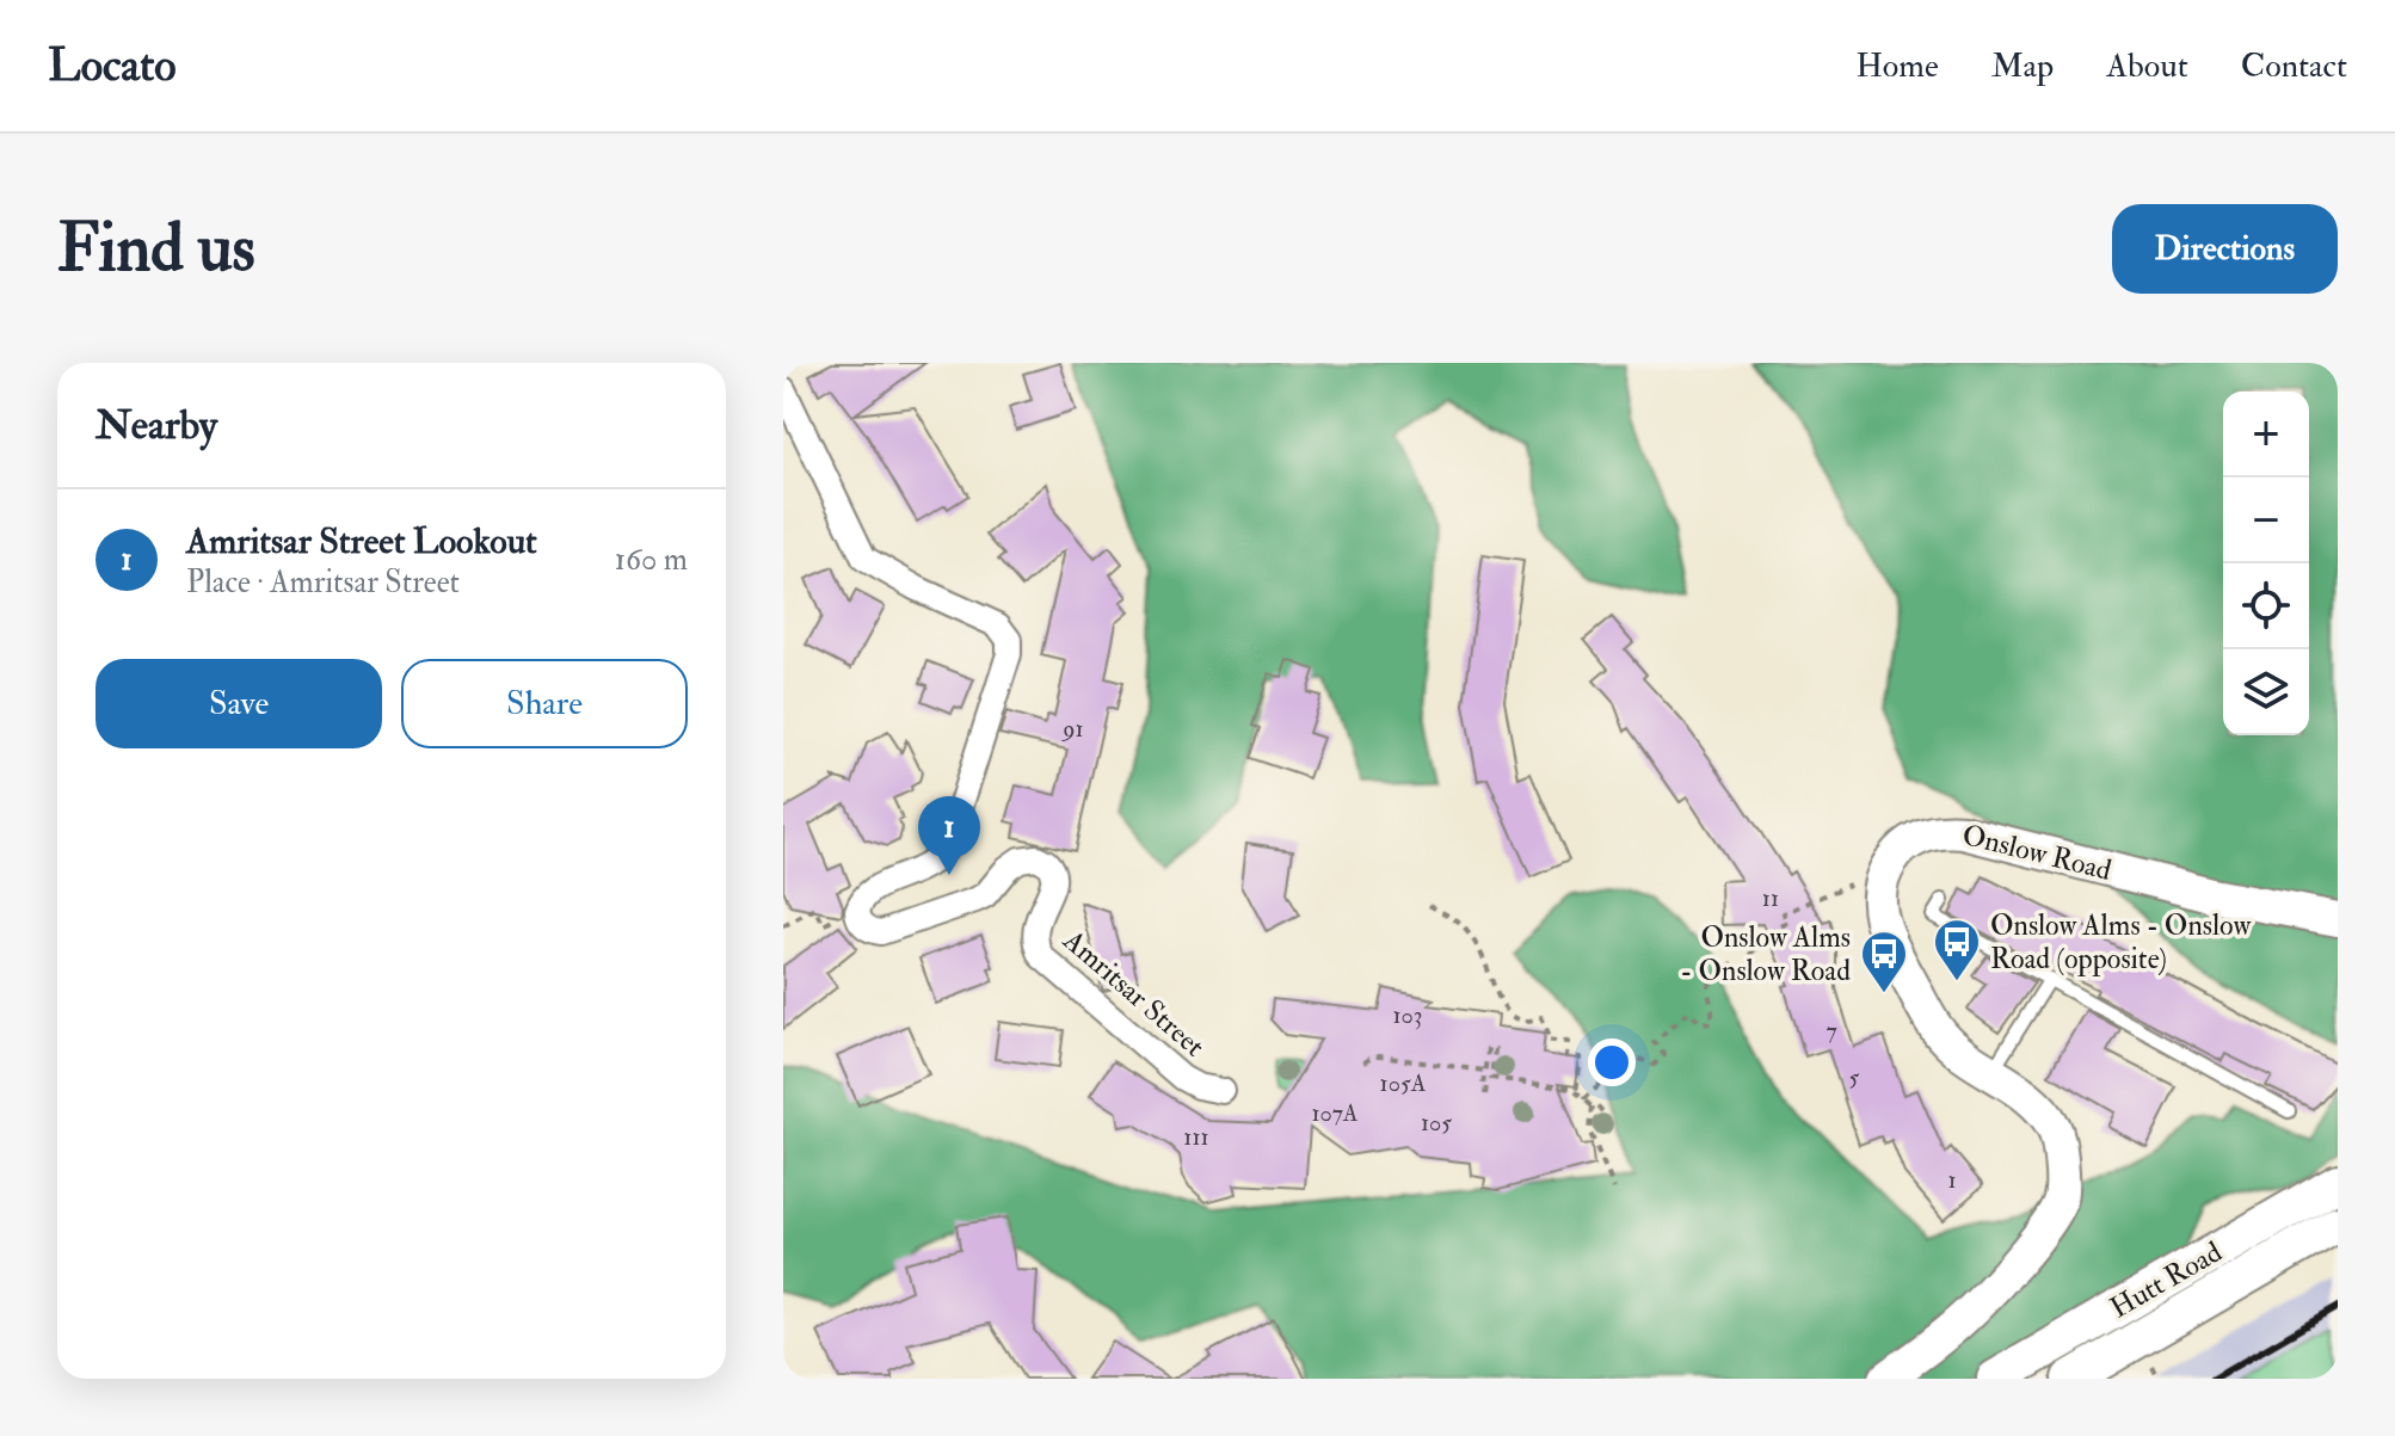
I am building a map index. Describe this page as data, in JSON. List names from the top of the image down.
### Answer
{
  "streets": {
    "main road": ["Onslow Road", "Hutt Road"],
    "street": ["Amritsar Street"]
  },
  "places": {
    "bus stop": ["Onslow Alms - Onslow Road (opposite)", "Onslow Alms - Onslow Road"]
  },
  "house_numbers": [
    "91",
    "11",
    "103",
    "7",
    "5",
    "105A",
    "107A",
    "105",
    "111",
    "1"
  ],
  "page": {
    "header": "Locato",
    "nav": [
      "Home",
      "Map",
      "About",
      "Contact"
    ],
    "buttons": [
      "Directions",
      ["Save", "Share"]
    ],
    "title": "Find us",
    "heading": "Nearby",
    "map_buttons": ["+", "−"],
    "list": [
      {
        "mark": "1",
        "name": "Amritsar Street Lookout",
        "note": "Place · Amritsar Street",
        "value": "160 m"
      }
    ],
    "pins": "1"
  }
}
